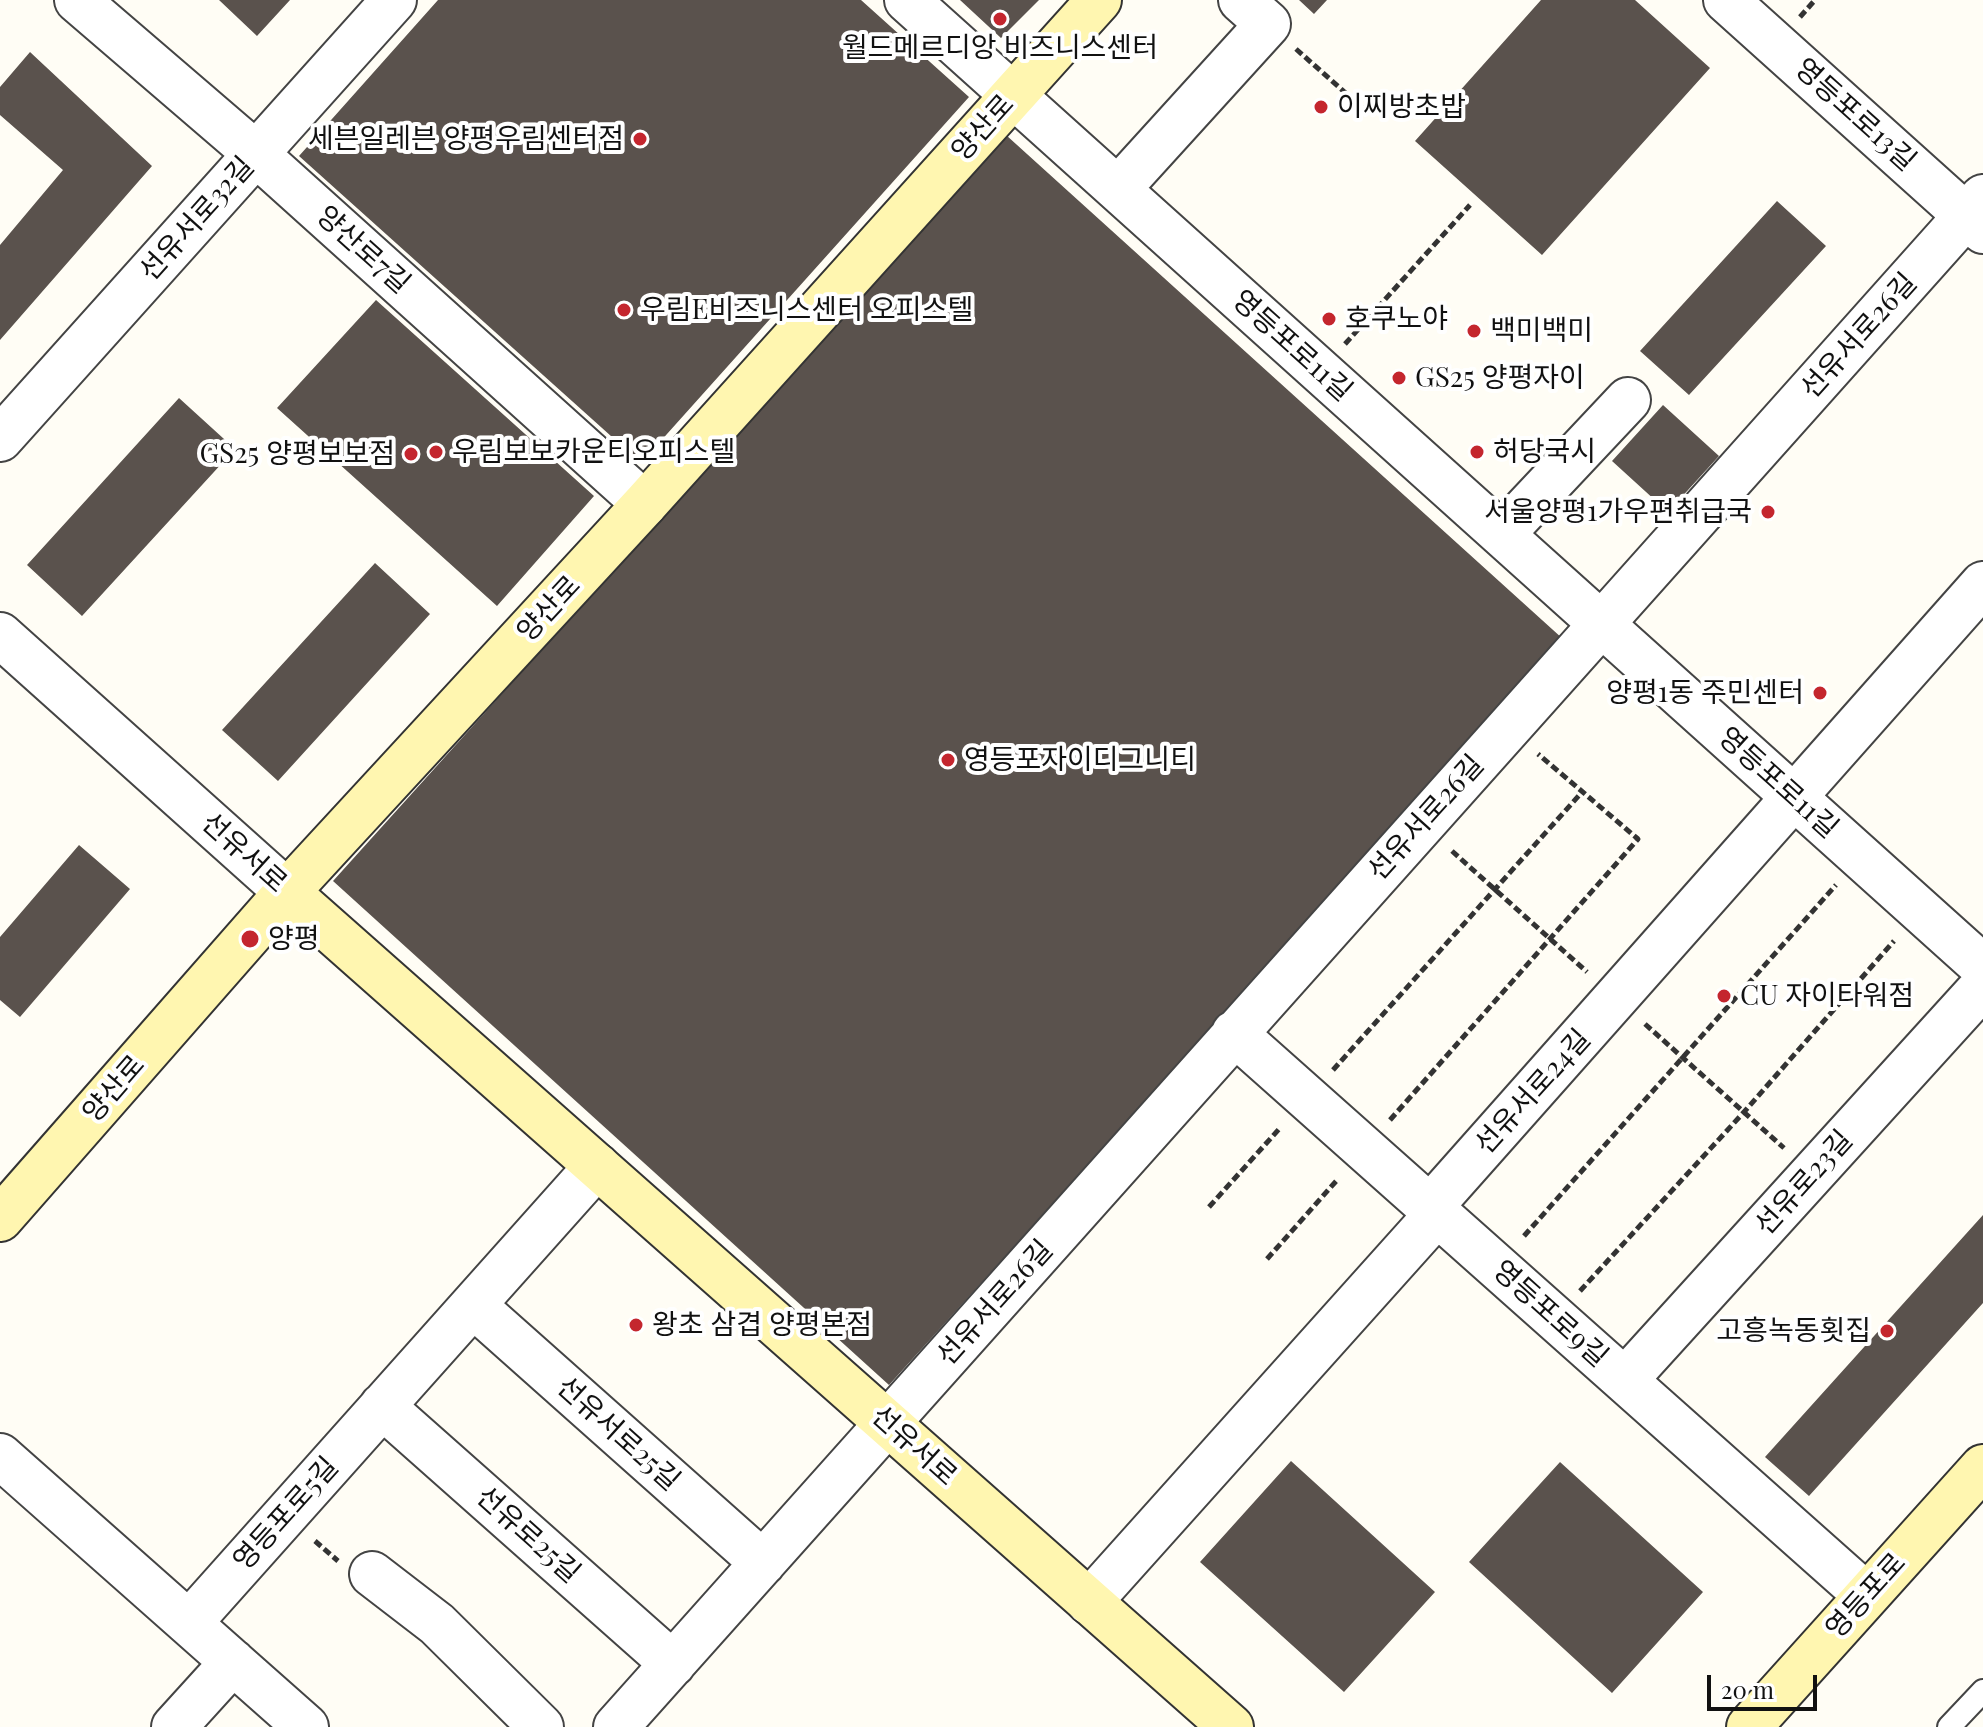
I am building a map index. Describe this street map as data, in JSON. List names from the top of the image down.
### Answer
{
  "streets": {
    "street": [
      "영등포로13길",
      "양산로",
      "선유서로32길",
      "양산로7길",
      "선유서로26길",
      "영등포로11길",
      "선유서로",
      "선유서로24길",
      "선유로23길",
      "영등포로9길",
      "선유서로25길",
      "영등포로5길",
      "선유로25길",
      "영등포로"
    ]
  },
  "crossings": [
    ["영등포로13길", "선유서로26길"],
    ["양산로", "양산로7길"],
    ["양산로", "영등포로11길"],
    ["양산로", "선유서로"],
    ["선유서로32길", "양산로7길"],
    ["선유서로26길", "영등포로11길"],
    ["선유서로26길", "선유서로"],
    ["선유서로26길", "영등포로9길"],
    ["영등포로11길", "선유서로24길"],
    ["선유서로", "선유서로24길"],
    ["선유서로24길", "영등포로9길"],
    ["선유로23길", "영등포로9길"],
    ["영등포로9길", "영등포로"],
    ["영등포로5길", "선유로25길"]
  ],
  "places": [
    "월드메르디앙 비즈니스센터",
    "이찌방초밥",
    "세븐일레븐 양평우림센터점",
    "우림E비즈니스센터 오피스텔",
    "호쿠노야",
    "백미백미",
    "GS25 양평자이",
    "우림보보카운티오피스텔",
    "허당국시",
    "GS25 양평보보점",
    "서울양평1가우편취급국",
    "양평1동 주민센터",
    "영등포자이디그니티",
    "양평",
    "CU 자이타워점",
    "왕초 삼겹 양평본점",
    "고흥녹동횟집"
  ],
  "scale_bar": "20 m"
}
